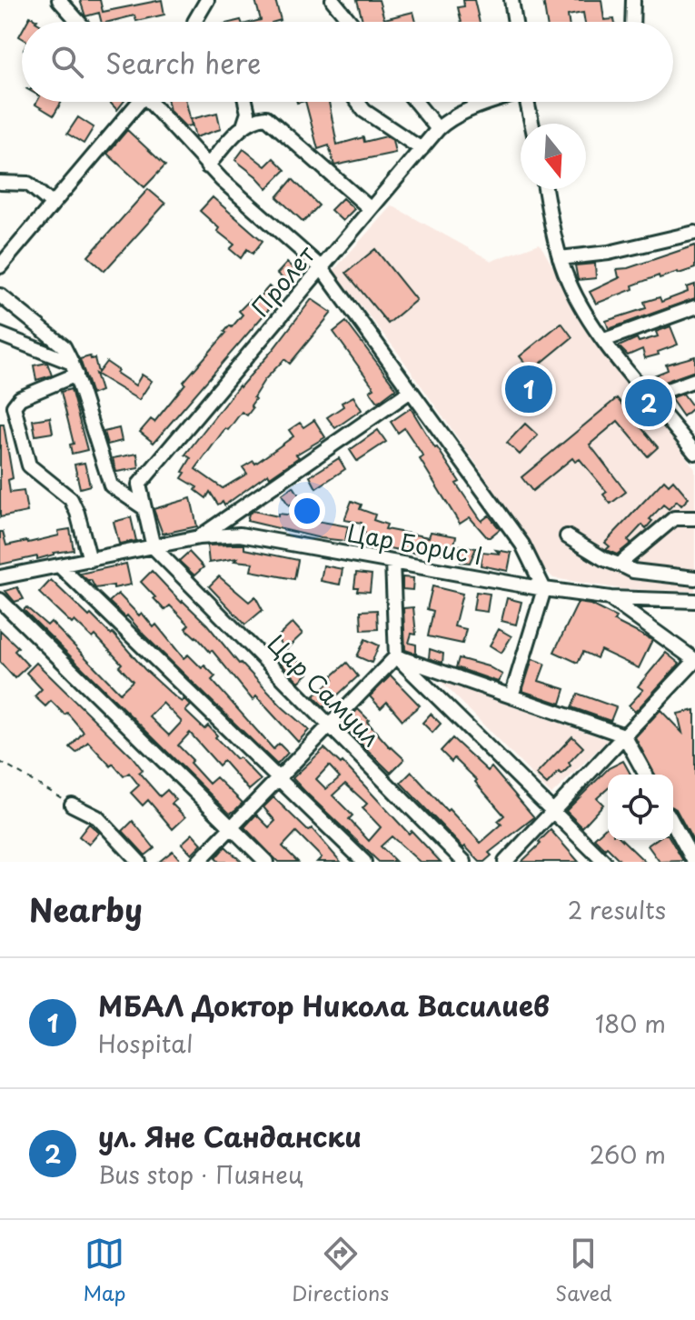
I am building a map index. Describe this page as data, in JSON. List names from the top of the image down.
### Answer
{
  "streets": {
    "street": ["Пролет", "Цар Борис I", "Цар Самуил"]
  },
  "crossings": [
    ["Пролет", "Цар Борис I"],
    ["Пролет", "Цар Самуил"],
    ["Цар Борис I", "Цар Самуил"]
  ],
  "north": "bottom",
  "page": {
    "search": "Search here",
    "pins": ["1", "2"],
    "heading": ["Nearby", "2 results"],
    "list": [
      {
        "mark": "1",
        "name": "МБАЛ Доктор Никола Василиев",
        "note": "Hospital",
        "value": "180 m"
      },
      {
        "mark": "2",
        "name": "ул. Яне Сандански",
        "note": "Bus stop · Пиянец",
        "value": "260 m"
      }
    ],
    "nav": ["Map", "Directions", "Saved"]
  }
}
